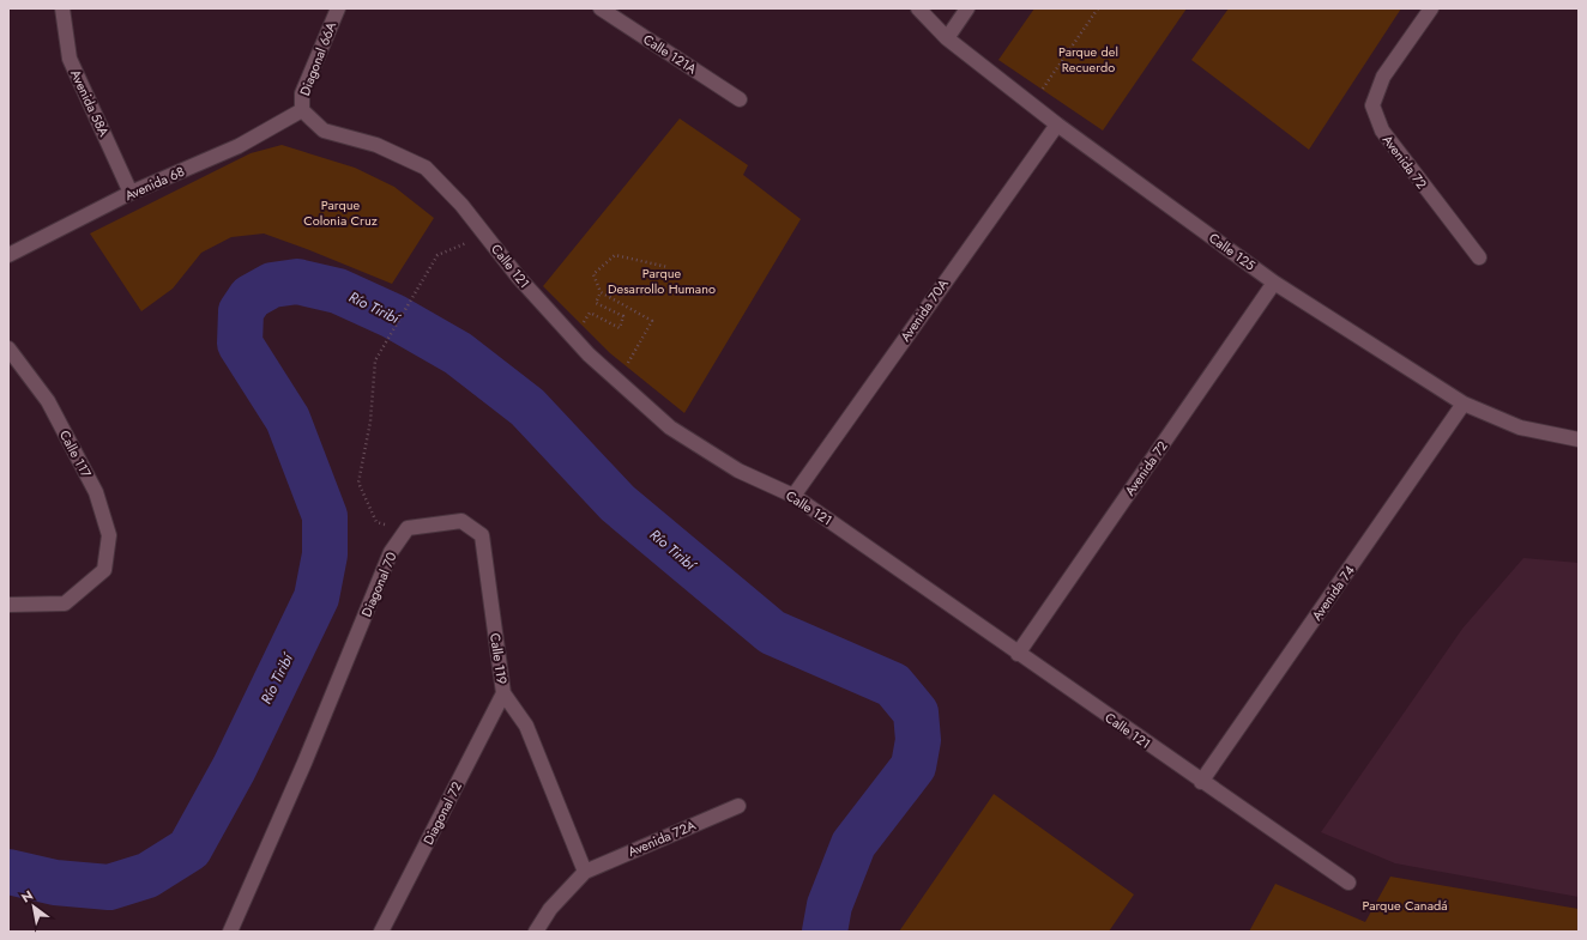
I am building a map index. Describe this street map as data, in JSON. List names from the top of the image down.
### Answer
{
  "streets": {
    "street": [
      "Calle 121A",
      "Diagonal 66A",
      "Avenida 58A",
      "Avenida 72",
      "Avenida 68",
      "Calle 125",
      "Calle 121",
      "Avenida 70A",
      "Calle 117",
      "Diagonal 70",
      "Avenida 74",
      "Calle 119",
      "Diagonal 72",
      "Avenida 72A"
    ]
  },
  "crossings": [
    ["Diagonal 66A", "Avenida 68"],
    ["Diagonal 66A", "Calle 121"],
    ["Avenida 58A", "Avenida 68"],
    ["Avenida 72", "Calle 125"],
    ["Avenida 72", "Calle 121"],
    ["Avenida 68", "Calle 121"],
    ["Calle 125", "Avenida 70A"],
    ["Calle 125", "Avenida 74"],
    ["Calle 121", "Avenida 70A"],
    ["Calle 121", "Avenida 74"],
    ["Diagonal 70", "Calle 119"],
    ["Calle 119", "Diagonal 72"],
    ["Calle 119", "Avenida 72A"]
  ],
  "water": ["Río Tiribí"],
  "parks": [
    "Parque del Recuerdo",
    "Parque Colonia Cruz",
    "Parque Desarrollo Humano",
    "Parque Canadá"
  ],
  "north": "top left"
}
